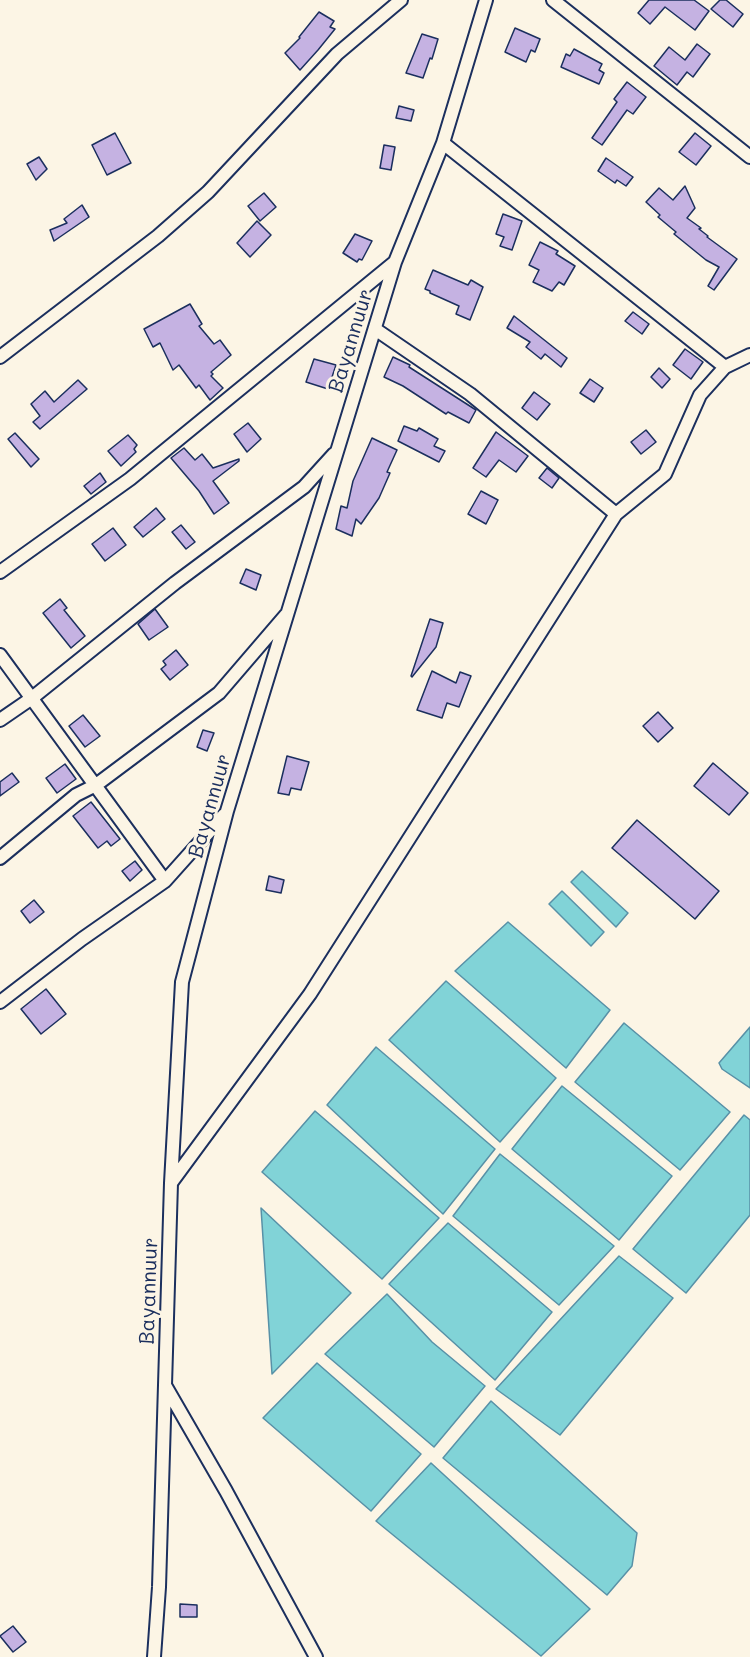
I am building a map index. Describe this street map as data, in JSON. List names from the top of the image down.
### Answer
{
  "streets": {
    "street": ["Bayannuur"]
  }
}
